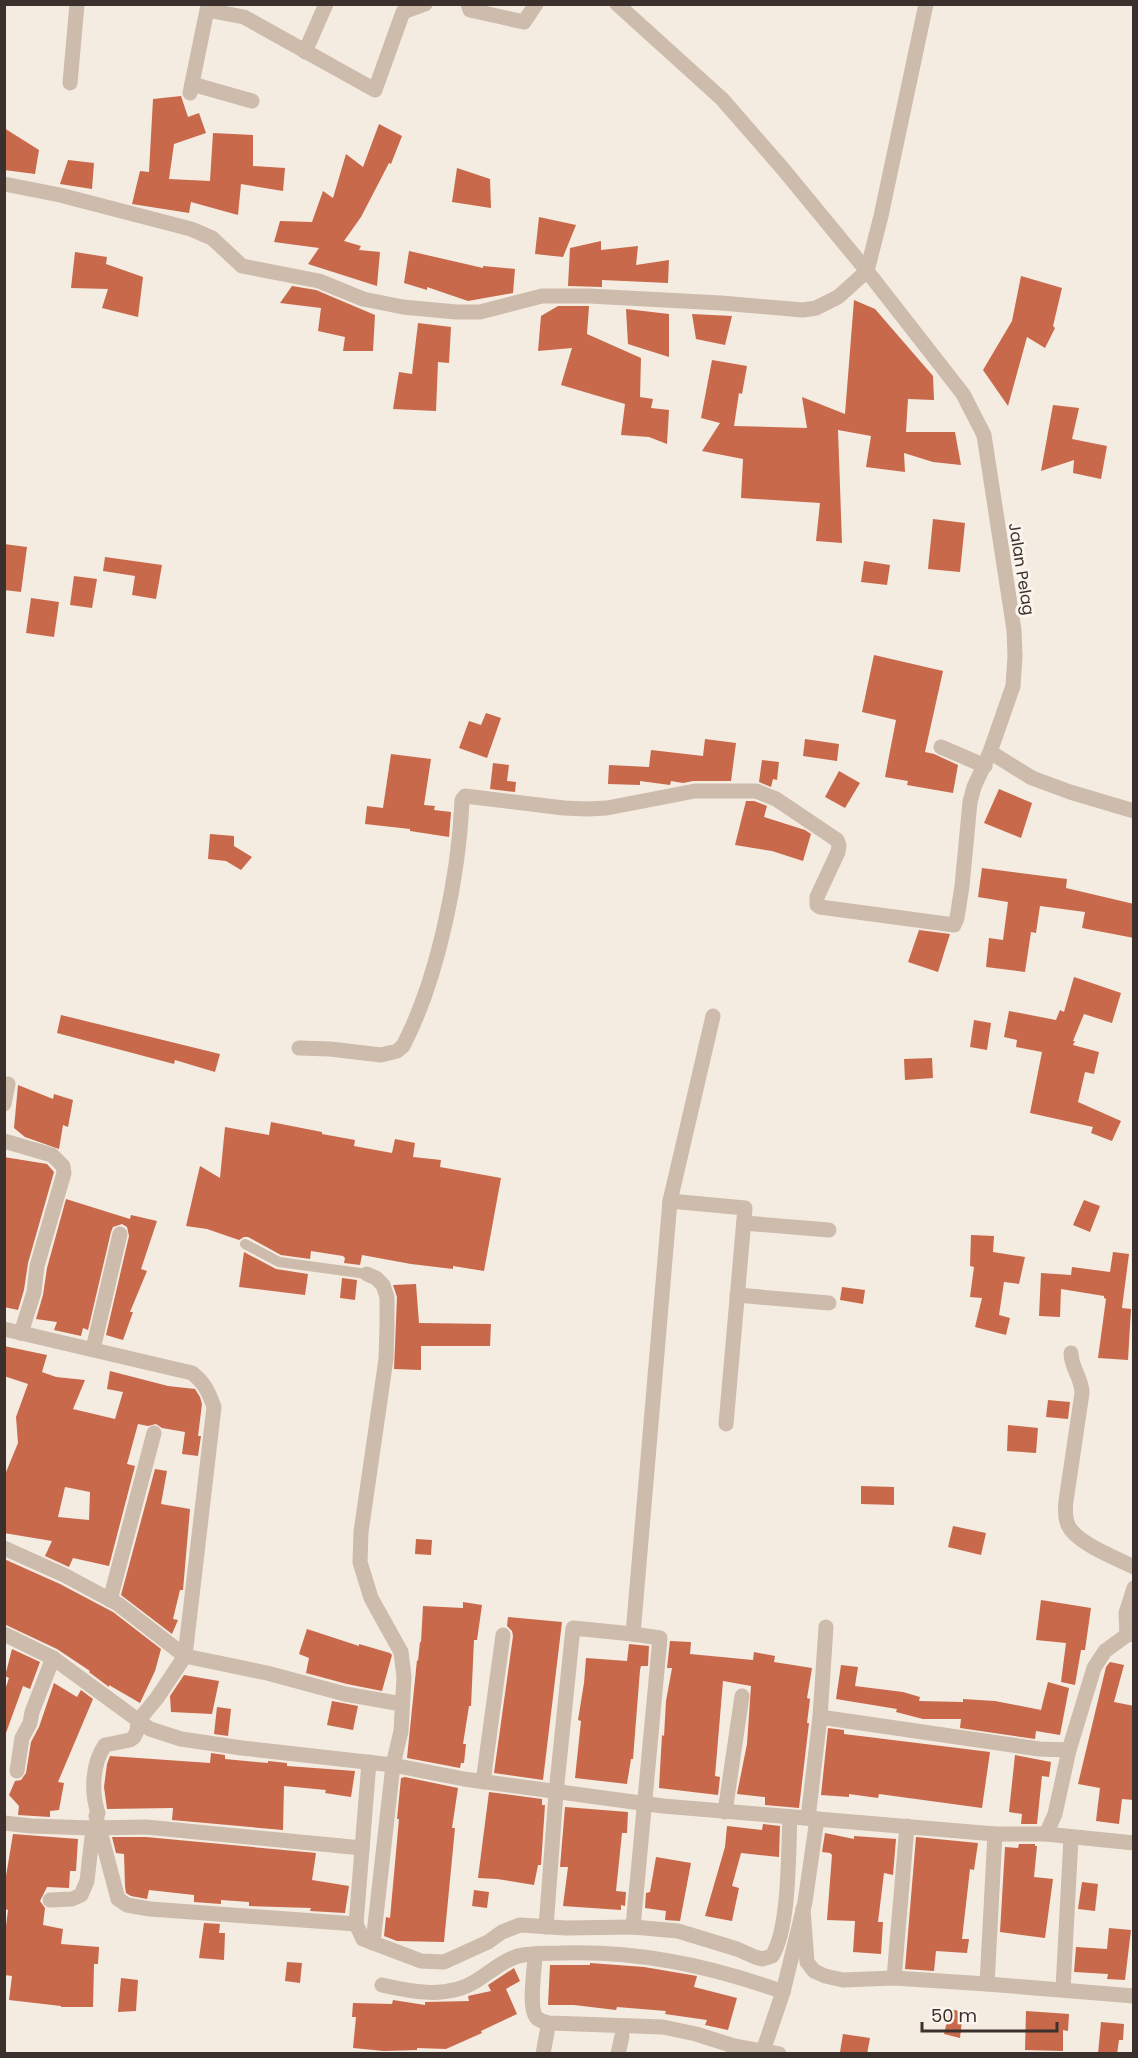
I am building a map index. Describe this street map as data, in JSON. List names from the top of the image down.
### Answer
{
  "streets": {
    "street": ["Jalan Pelag"]
  },
  "scale_bar": "50 m"
}
